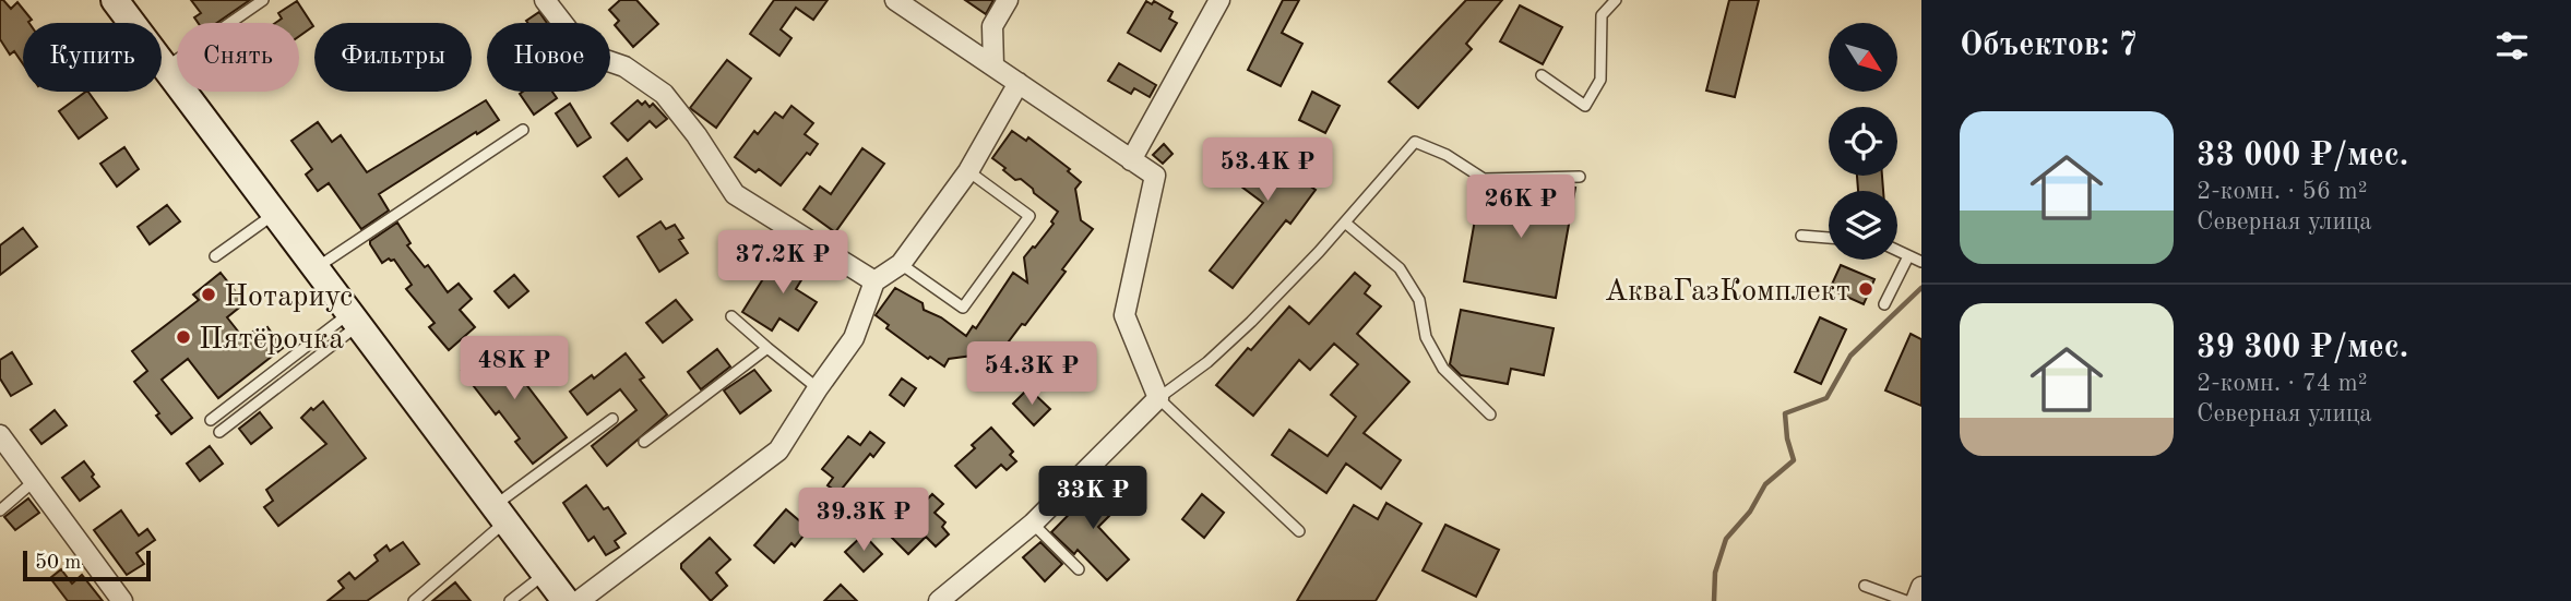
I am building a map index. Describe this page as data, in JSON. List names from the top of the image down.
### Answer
{
  "places": ["АкваГазКомплект", "Нотариус", "Пятёрочка"],
  "scale_bar": "50 m",
  "north": "bottom right",
  "page": {
    "heading": "Объектов: 7",
    "chip": [
      "Купить",
      "Снять",
      "Фильтры",
      "Новое"
    ],
    "list": [
      {
        "name": "33 000 ₽/мес.",
        "note": "2-комн. · 56 m² · Северная улица"
      },
      {
        "name": "39 300 ₽/мес.",
        "note": "2-комн. · 74 m² · Северная улица"
      }
    ],
    "price": [
      "53.4K ₽",
      "26K ₽",
      "37.2K ₽",
      "48K ₽",
      "54.3K ₽",
      "33K ₽",
      "39.3K ₽"
    ],
    "scale": "50 m"
  }
}
